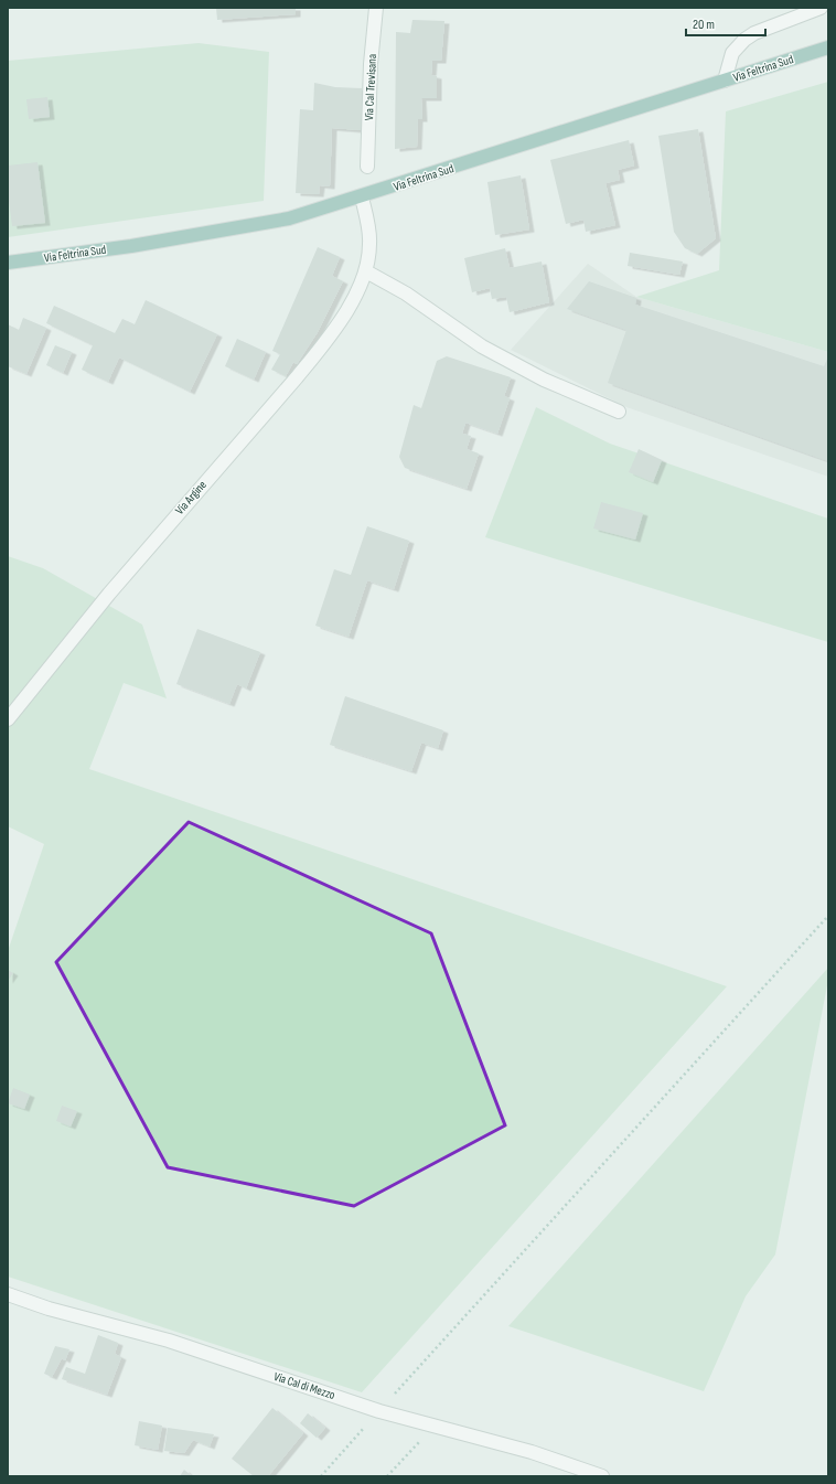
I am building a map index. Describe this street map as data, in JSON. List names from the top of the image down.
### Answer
{
  "streets": {
    "main road": ["Via Feltrina Sud"],
    "street": ["Via Cal Trevisana", "Via Argine", "Via Cal di Mezzo"]
  },
  "crossings": [
    ["Via Feltrina Sud", "Via Argine"]
  ],
  "scale_bar": "20 m"
}
